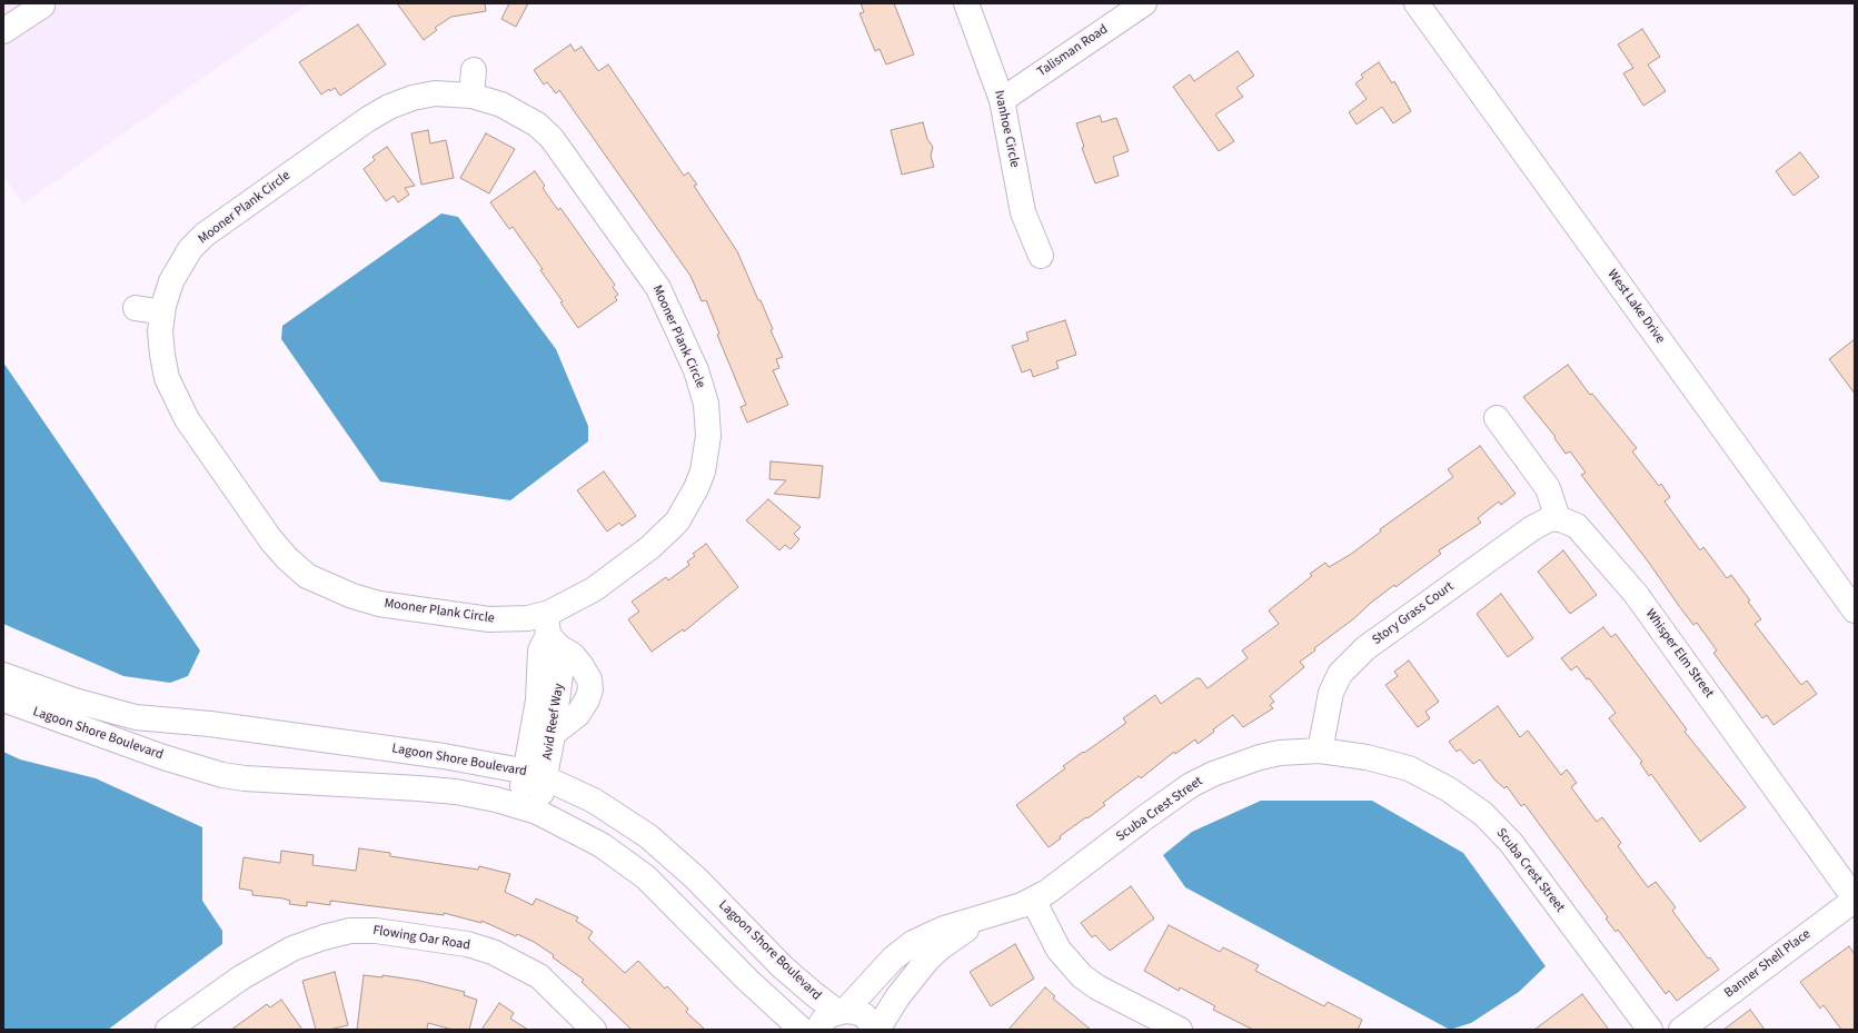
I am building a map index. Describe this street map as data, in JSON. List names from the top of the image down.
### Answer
{
  "streets": {
    "street": [
      "Talisman Road",
      "Ivanhoe Circle",
      "Mooner Plank Circle",
      "West Lake Drive",
      "Story Grass Court",
      "Whisper Elm Street",
      "Avid Reef Way",
      "Lagoon Shore Boulevard",
      "Scuba Crest Street",
      "Flowing Oar Road",
      "Banner Shell Place"
    ]
  },
  "crossings": [
    ["Talisman Road", "Ivanhoe Circle"],
    ["Mooner Plank Circle", "Avid Reef Way"],
    ["Story Grass Court", "Whisper Elm Street"],
    ["Story Grass Court", "Scuba Crest Street"],
    ["Whisper Elm Street", "Banner Shell Place"],
    ["Avid Reef Way", "Lagoon Shore Boulevard"],
    ["Lagoon Shore Boulevard", "Scuba Crest Street"]
  ]
}
